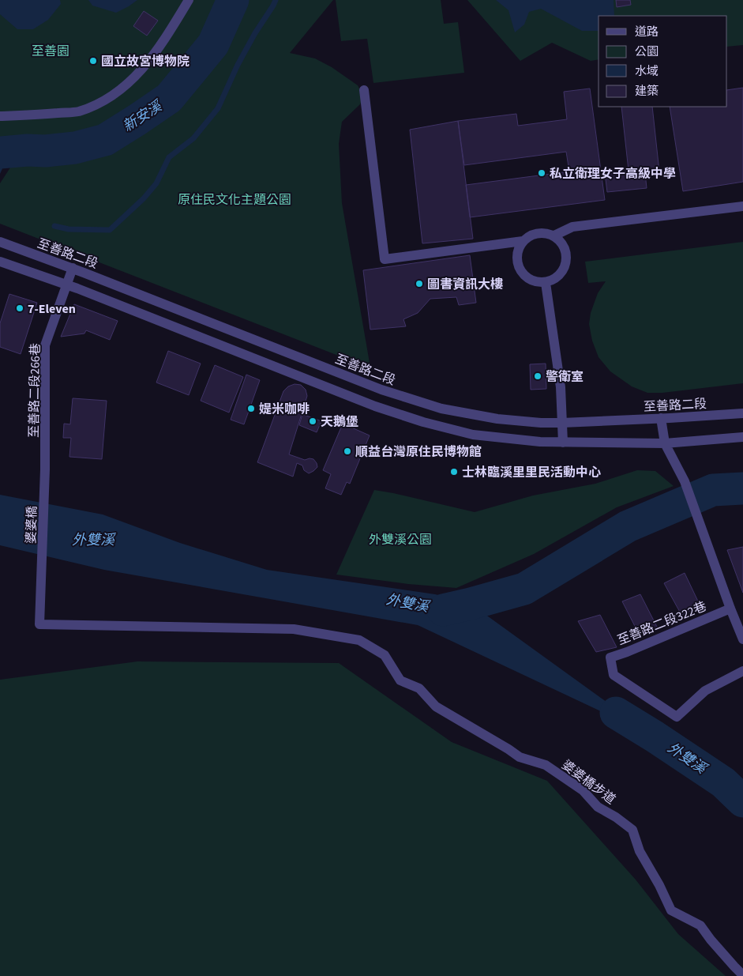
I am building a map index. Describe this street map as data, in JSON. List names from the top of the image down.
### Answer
{
  "streets": {
    "street": [
      "至善路二段",
      "至善路二段266巷",
      "婆婆橋",
      "至善路二段322巷",
      "婆婆橋步道"
    ]
  },
  "crossings": [
    ["至善路二段", "至善路二段266巷"],
    ["至善路二段266巷", "婆婆橋"],
    ["婆婆橋", "婆婆橋步道"]
  ],
  "water": ["新安溪", "外雙溪"],
  "parks": ["至善園", "原住民文化主題公園", "外雙溪公園"],
  "places": [
    "國立故宮博物院",
    "私立衛理女子高級中學",
    "圖書資訊大樓",
    "7-Eleven",
    "警衛室",
    "媞米咖啡",
    "天鵝堡",
    "順益台灣原住民博物館",
    "士林臨溪里里民活動中心"
  ],
  "legend": [
    "道路",
    "公園",
    "水域",
    "建築"
  ]
}
